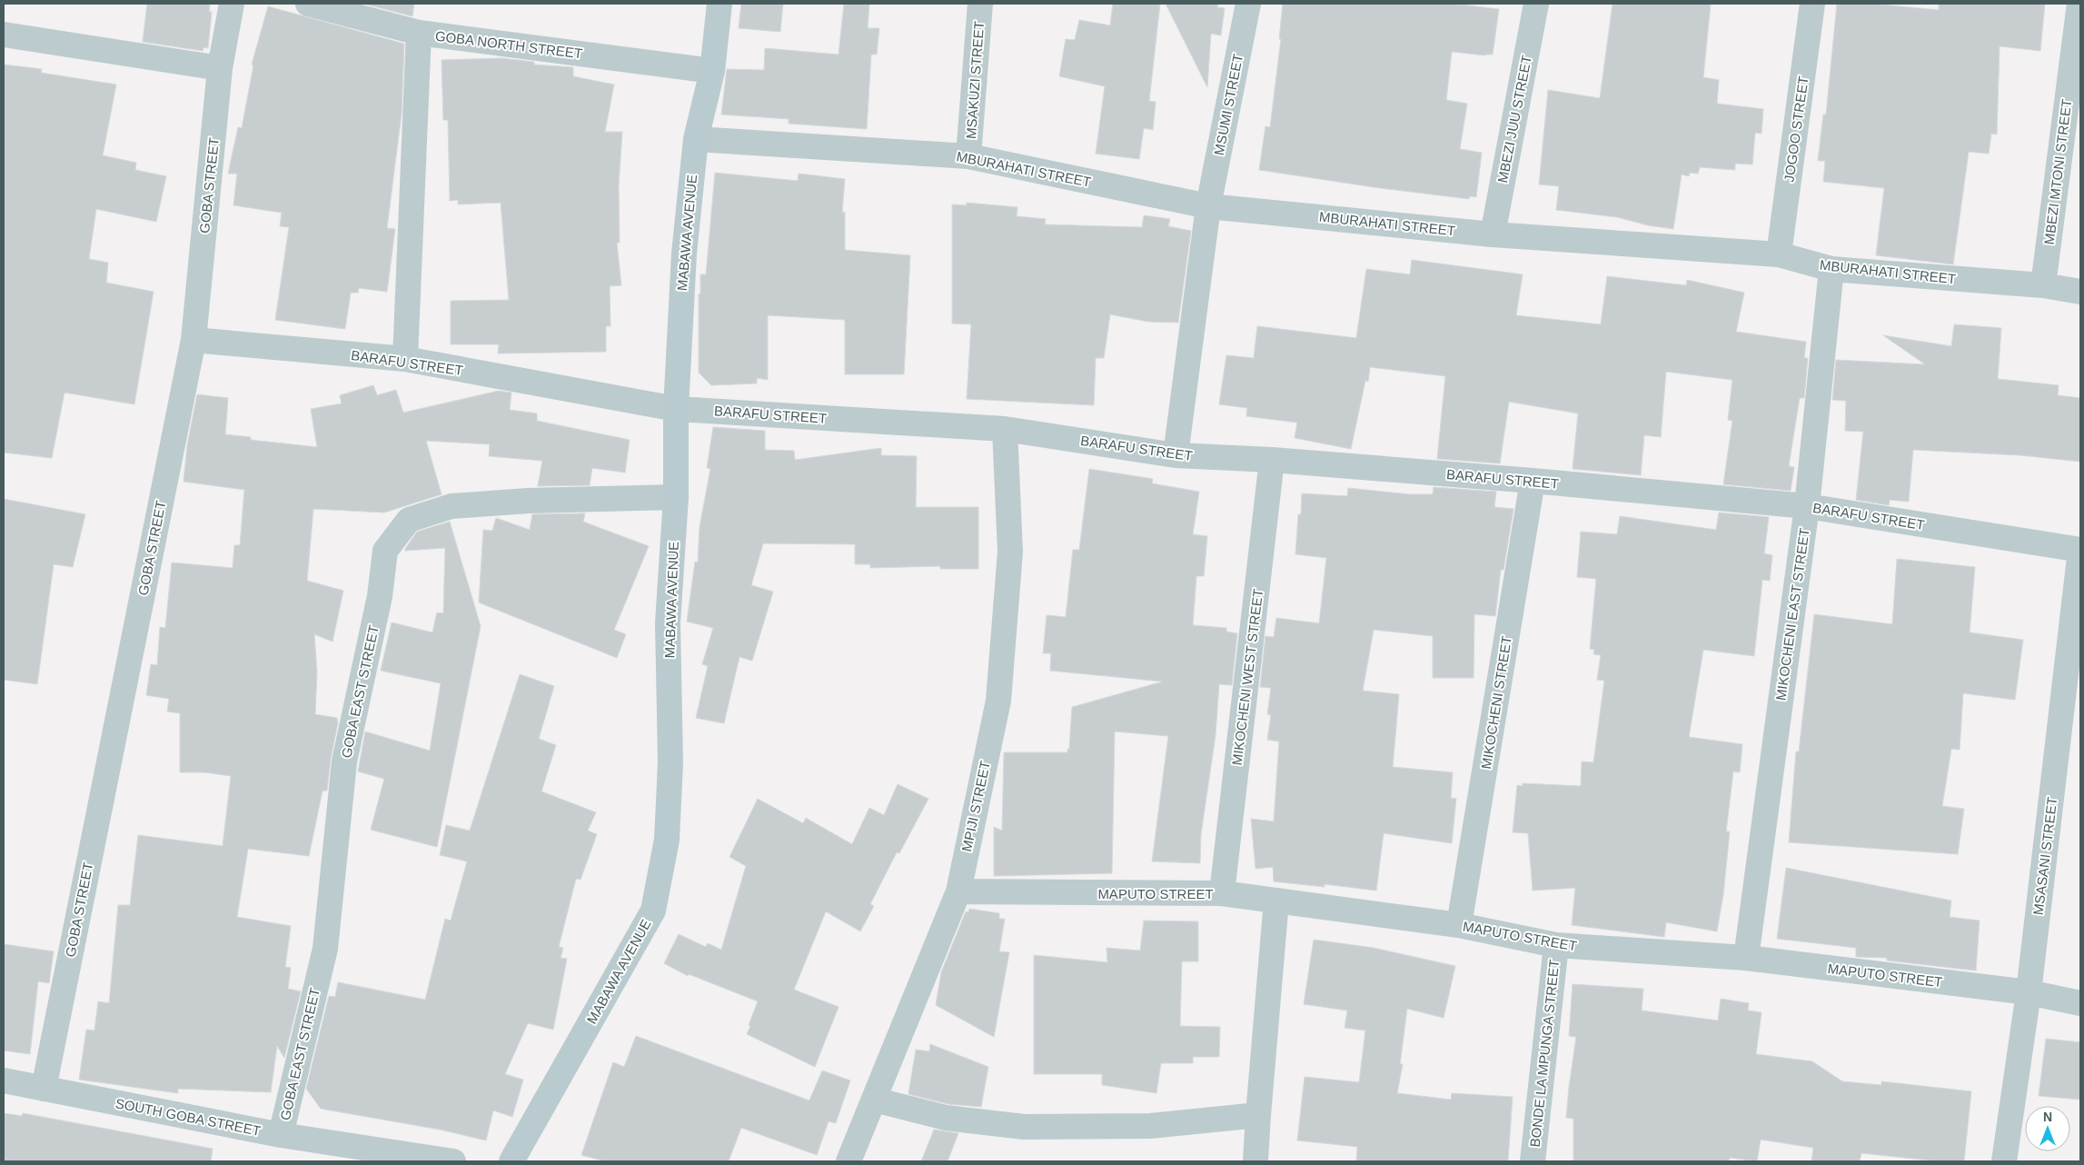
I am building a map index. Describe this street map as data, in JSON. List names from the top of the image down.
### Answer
{
  "streets": {
    "street": [
      "GOBA NORTH STREET",
      "MSAKUZI STREET",
      "MSUMI STREET",
      "MBEZI JUU STREET",
      "JOGOO STREET",
      "MBURAHATI STREET",
      "MBEZI MTONI STREET",
      "GOBA STREET",
      "MABAWA AVENUE",
      "BARAFU STREET",
      "MIKOCHENI EAST STREET",
      "MIKOCHENI WEST STREET",
      "GOBA EAST STREET",
      "MIKOCHENI STREET",
      "MPIJI STREET",
      "MSASANI STREET",
      "MAPUTO STREET",
      "BONDE LA MPUNGA STREET",
      "SOUTH GOBA STREET"
    ]
  },
  "crossings": [
    ["GOBA NORTH STREET", "MABAWA AVENUE"],
    ["MSAKUZI STREET", "MBURAHATI STREET"],
    ["MSUMI STREET", "MBURAHATI STREET"],
    ["MSUMI STREET", "BARAFU STREET"],
    ["MBEZI JUU STREET", "MBURAHATI STREET"],
    ["JOGOO STREET", "MBURAHATI STREET"],
    ["MBURAHATI STREET", "MBEZI MTONI STREET"],
    ["MBURAHATI STREET", "MABAWA AVENUE"],
    ["MBURAHATI STREET", "MIKOCHENI EAST STREET"],
    ["GOBA STREET", "BARAFU STREET"],
    ["GOBA STREET", "SOUTH GOBA STREET"],
    ["MABAWA AVENUE", "BARAFU STREET"],
    ["MABAWA AVENUE", "GOBA EAST STREET"],
    ["BARAFU STREET", "MIKOCHENI EAST STREET"],
    ["BARAFU STREET", "MIKOCHENI WEST STREET"],
    ["BARAFU STREET", "MIKOCHENI STREET"],
    ["BARAFU STREET", "MPIJI STREET"],
    ["BARAFU STREET", "MSASANI STREET"],
    ["MIKOCHENI EAST STREET", "MAPUTO STREET"],
    ["MIKOCHENI WEST STREET", "MAPUTO STREET"],
    ["GOBA EAST STREET", "SOUTH GOBA STREET"],
    ["MIKOCHENI STREET", "MAPUTO STREET"],
    ["MPIJI STREET", "MAPUTO STREET"],
    ["MSASANI STREET", "MAPUTO STREET"],
    ["MAPUTO STREET", "BONDE LA MPUNGA STREET"]
  ],
  "north": "top"
}
